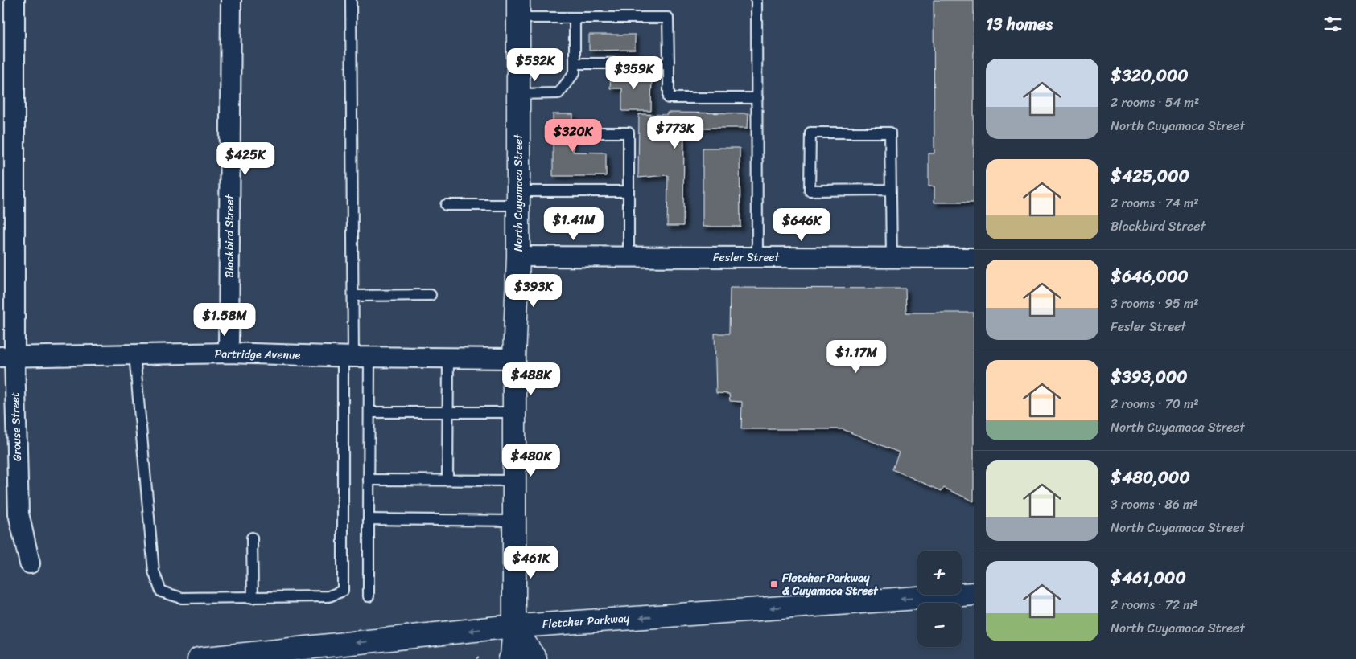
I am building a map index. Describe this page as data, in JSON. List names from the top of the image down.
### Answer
{
  "streets": {
    "main road": ["North Cuyamaca Street", "Fletcher Parkway"],
    "street": [
      "Blackbird Street",
      "Fesler Street",
      "Partridge Avenue",
      "Grouse Street"
    ]
  },
  "crossings": [
    ["North Cuyamaca Street", "Fesler Street"],
    ["North Cuyamaca Street", "Partridge Avenue"],
    ["North Cuyamaca Street", "Fletcher Parkway"],
    ["Blackbird Street", "Partridge Avenue"],
    ["Partridge Avenue", "Grouse Street"]
  ],
  "one_way": ["Fletcher Parkway"],
  "places": {
    "transit": ["Fletcher Parkway & Cuyamaca Street"]
  },
  "page": {
    "heading": "13 homes",
    "price": [
      "$532K",
      "$359K",
      "$773K",
      "$320K",
      "$425K",
      "$1.41M",
      "$646K",
      "$393K",
      "$1.58M",
      "$1.17M",
      "$488K",
      "$480K",
      "$461K"
    ],
    "list": [
      {
        "name": "$320,000",
        "note": "2 rooms · 54 m² · North Cuyamaca Street"
      },
      {
        "name": "$425,000",
        "note": "2 rooms · 74 m² · Blackbird Street"
      },
      {
        "name": "$646,000",
        "note": "3 rooms · 95 m² · Fesler Street"
      },
      {
        "name": "$393,000",
        "note": "2 rooms · 70 m² · North Cuyamaca Street"
      },
      {
        "name": "$480,000",
        "note": "3 rooms · 86 m² · North Cuyamaca Street"
      },
      {
        "name": "$461,000",
        "note": "2 rooms · 72 m² · North Cuyamaca Street"
      }
    ],
    "map_buttons": ["+", "−"]
  }
}
